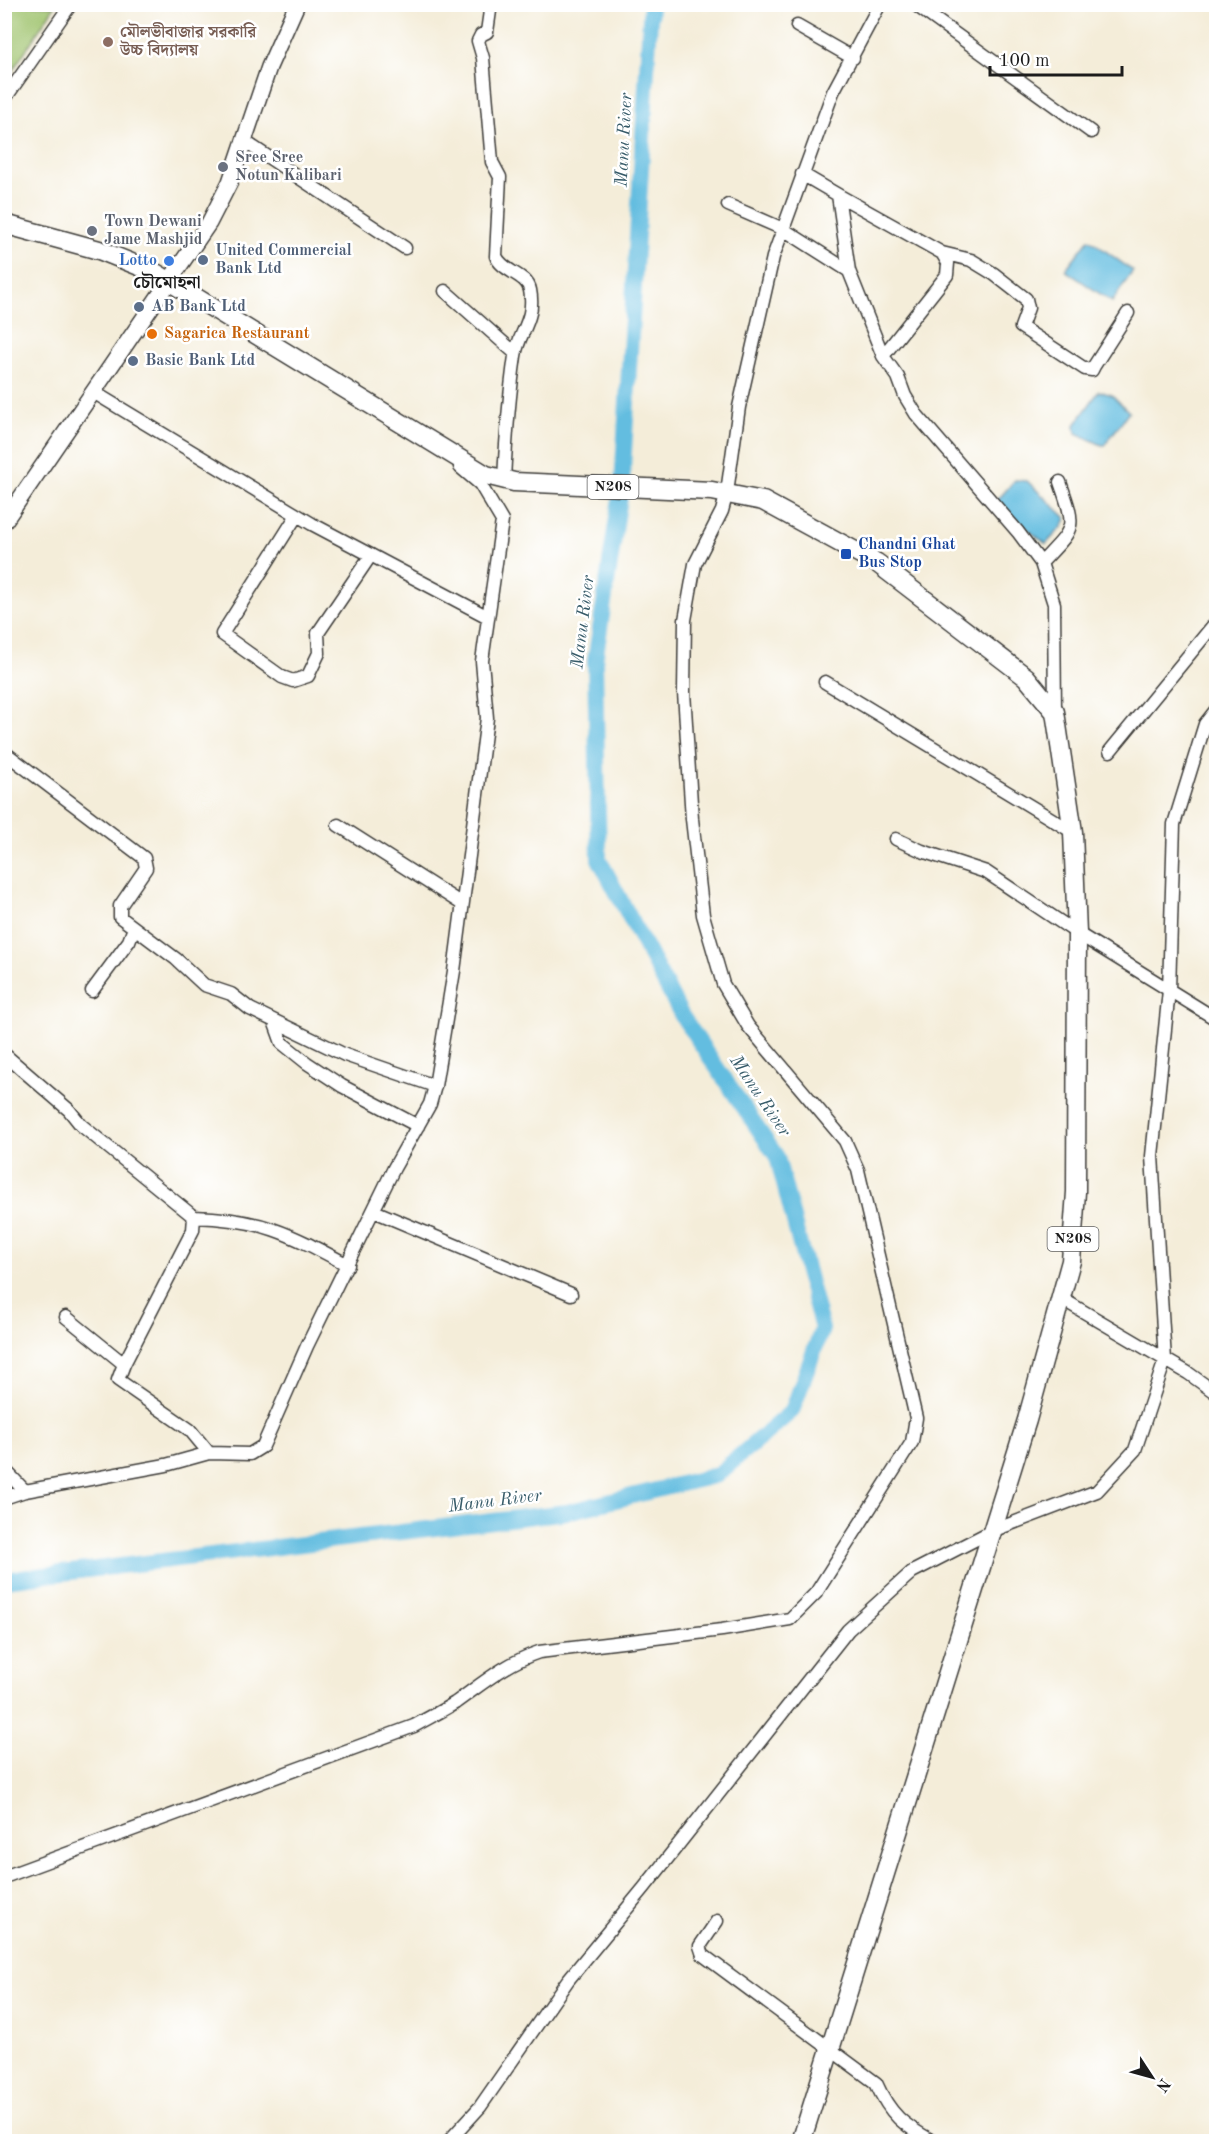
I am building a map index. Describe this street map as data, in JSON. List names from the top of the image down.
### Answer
{
  "streets": {
    "highway": ["N208"]
  },
  "districts": ["চৌমোহনা"],
  "water": ["Manu River"],
  "places": {
    "other": [
      "মৌলভীবাজার সরকারি উচ্চ বিদ্যালয়",
      "Sree Sree Notun Kalibari",
      "Town Dewani Jame Mashjid",
      "United Commercial Bank Ltd",
      "Lotto",
      "AB Bank Ltd",
      "Sagarica Restaurant",
      "Basic Bank Ltd"
    ],
    "transit": ["Chandni Ghat Bus Stop"]
  },
  "scale_bar": "100 m",
  "north": "bottom right"
}
